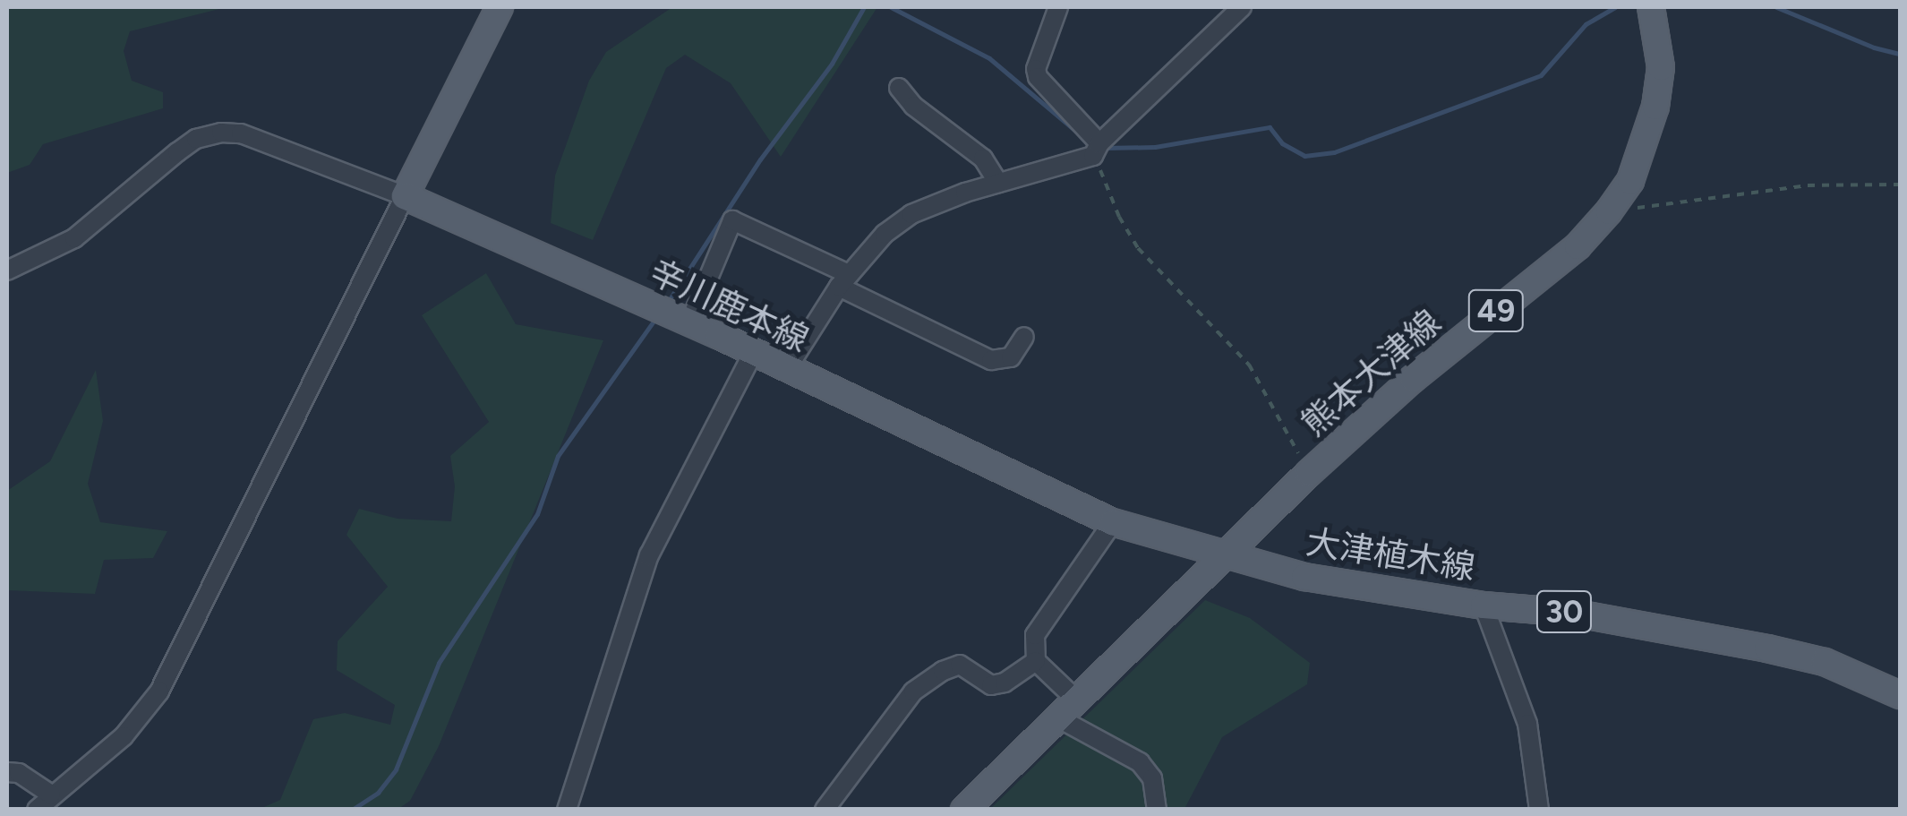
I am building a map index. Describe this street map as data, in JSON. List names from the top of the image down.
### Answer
{
  "streets": {
    "main road": [
      "辛川鹿本線",
      "49",
      "熊本大津線",
      "大津植木線",
      "30"
    ]
  },
  "crossings": [
    ["辛川鹿本線", "熊本大津線"],
    ["辛川鹿本線", "大津植木線"],
    ["熊本大津線", "大津植木線"]
  ]
}
